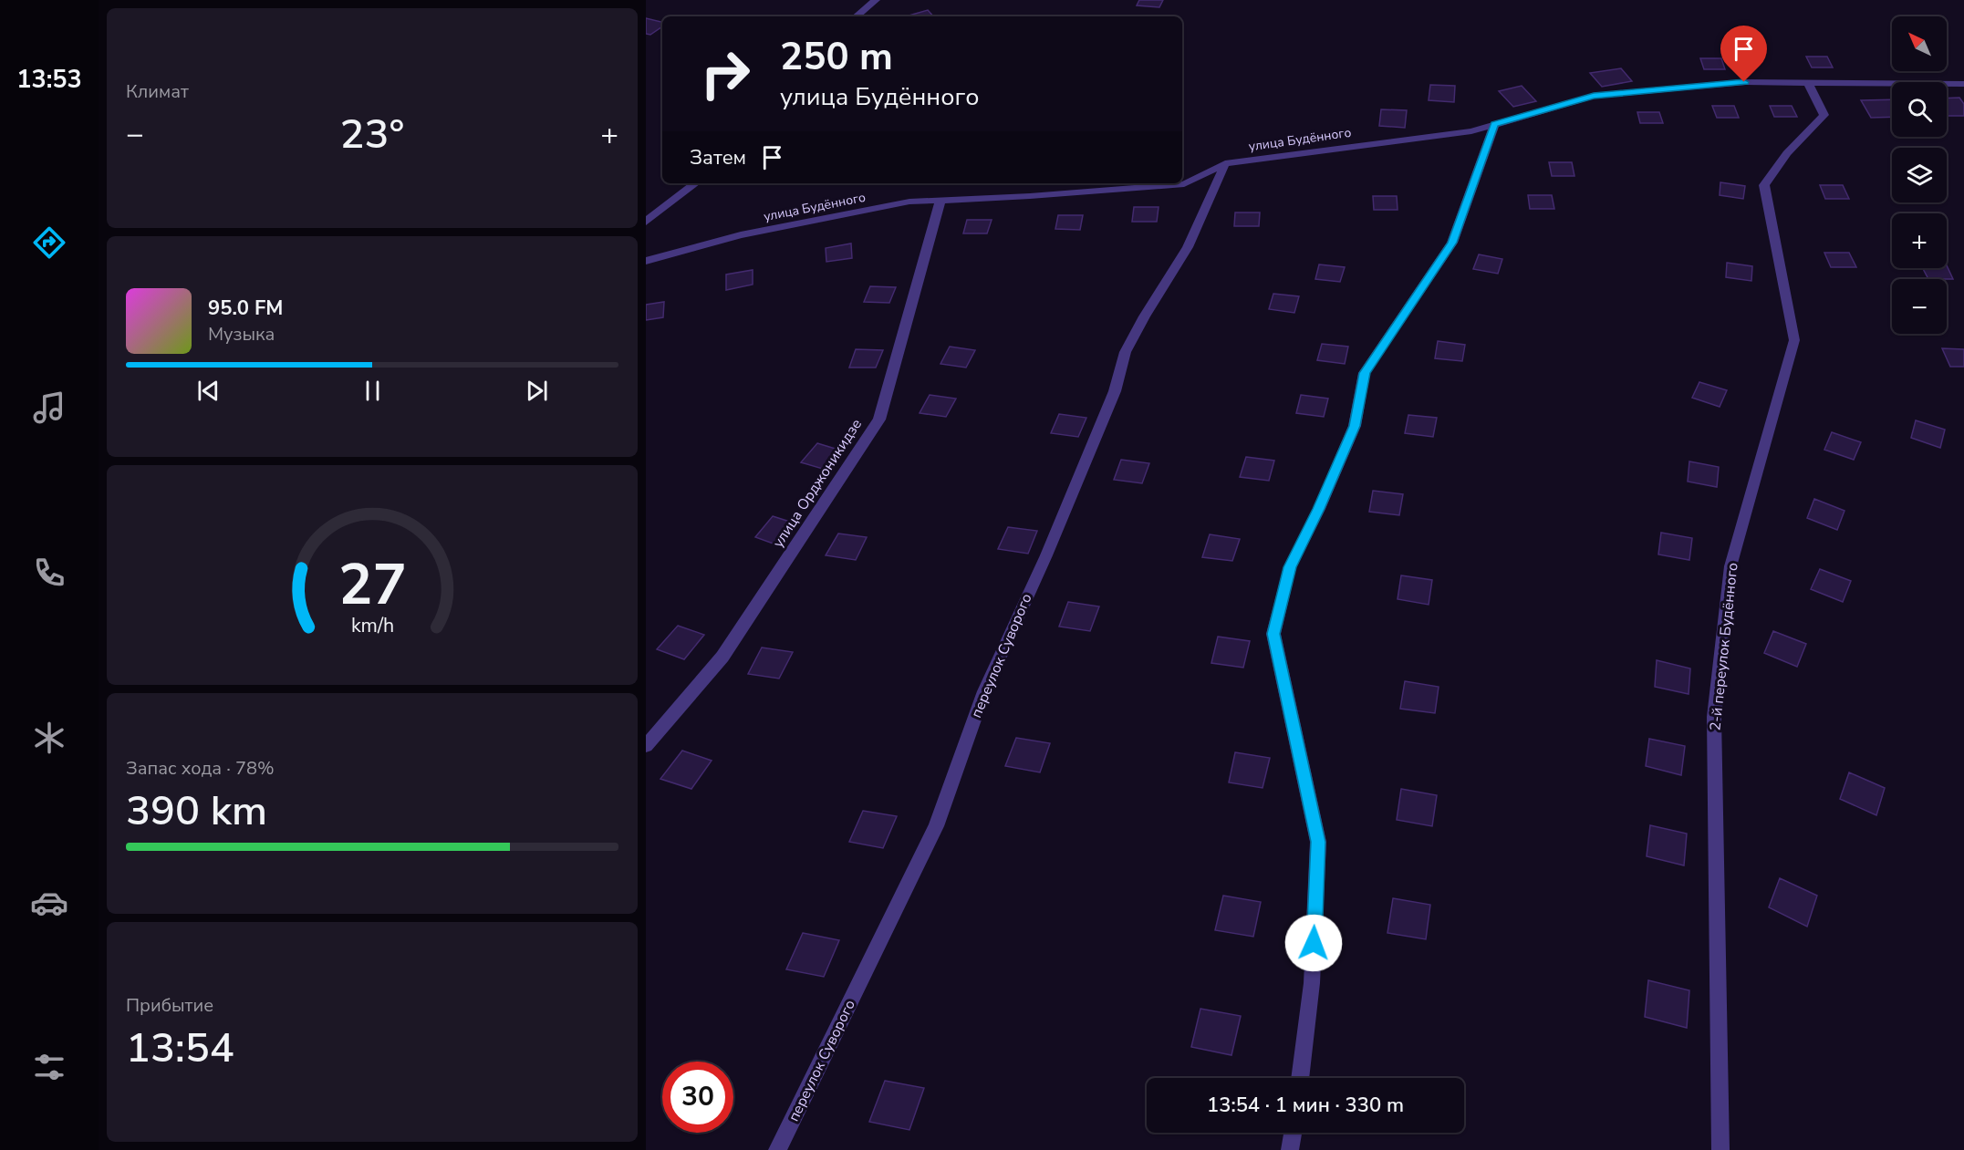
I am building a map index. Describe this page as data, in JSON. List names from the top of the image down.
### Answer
{
  "streets": {
    "street": [
      "улица Будённого",
      "улица Орджоникидзе",
      "2-й переулок Будённого",
      "переулок Суворого"
    ]
  },
  "crossings": [
    ["улица Будённого", "улица Орджоникидзе"],
    ["улица Будённого", "2-й переулок Будённого"],
    ["улица Будённого", "переулок Суворого"]
  ],
  "north": "top left",
  "page": {
    "tabs": "13:53",
    "tile": [
      "Климат",
      ["Запас хода · 78%", "390 km"],
      ["Прибытие", "13:54"]
    ],
    "map_buttons": ["+", "−"],
    "turn": ["250 m", "улица Будённого"],
    "heat": ["−", "23°", "+"],
    "then": "Затем",
    "song": ["95.0 FM", "Музыка"],
    "limit": "30",
    "trip": "13:54 · 1 мин · 330 m",
    "gauge": ["27", "km/h"]
  }
}
